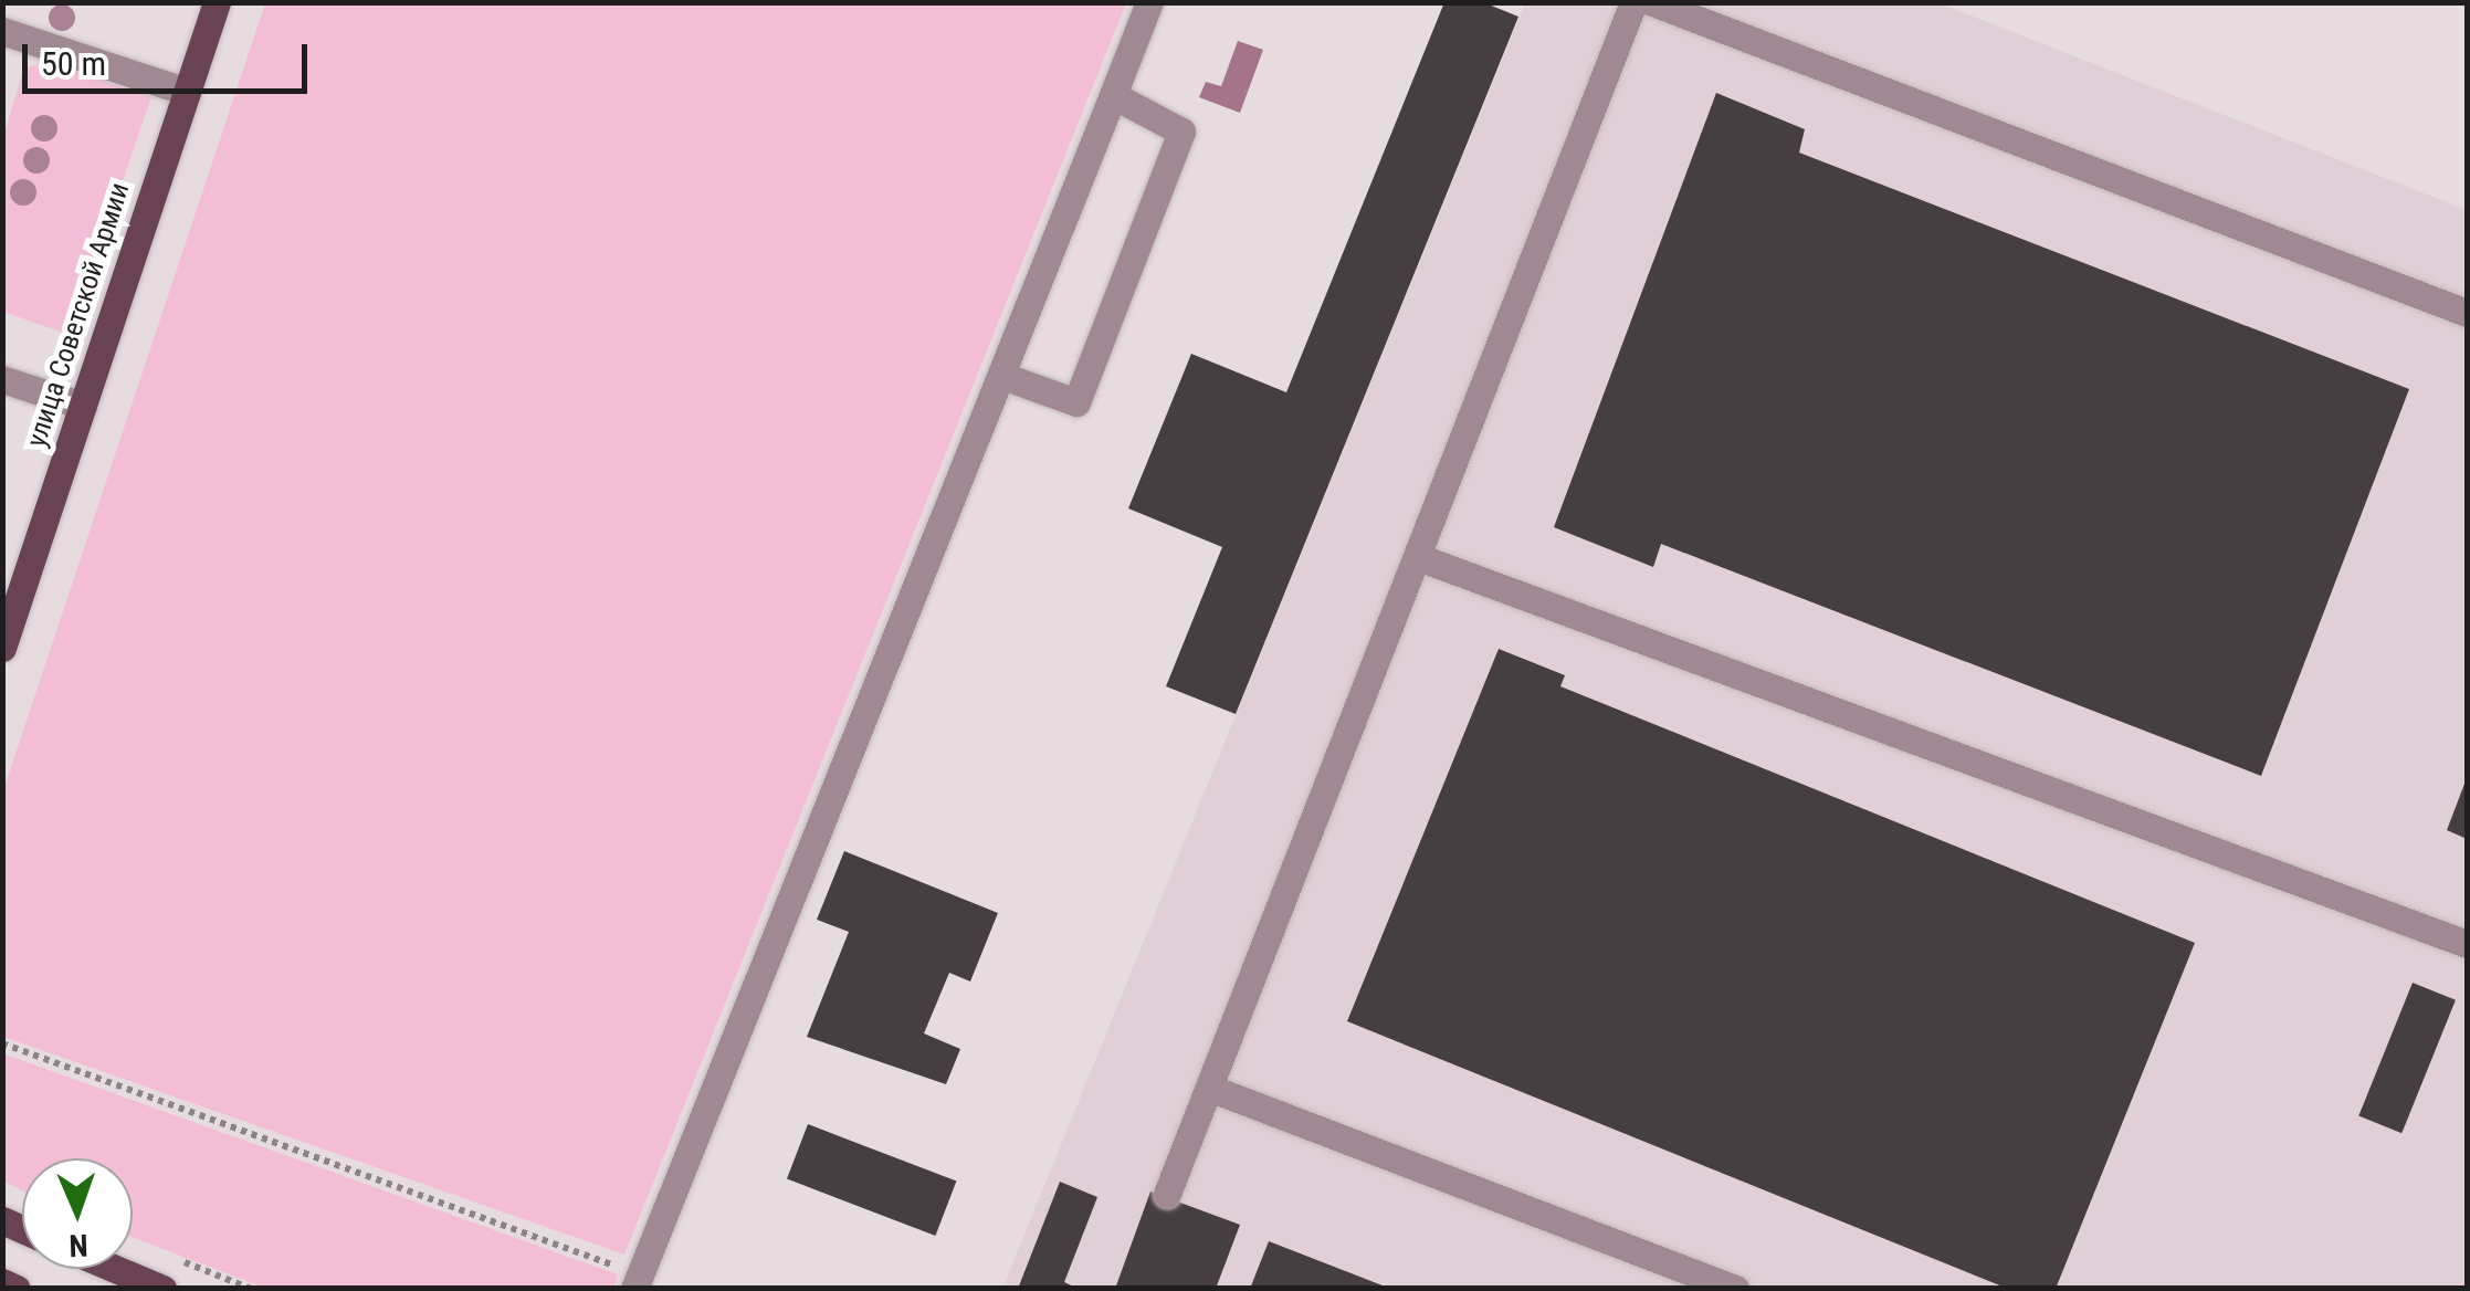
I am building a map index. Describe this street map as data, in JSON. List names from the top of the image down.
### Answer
{
  "streets": {
    "main road": ["улица Советской Армии"]
  },
  "scale_bar": "50 m",
  "north": "bottom"
}
